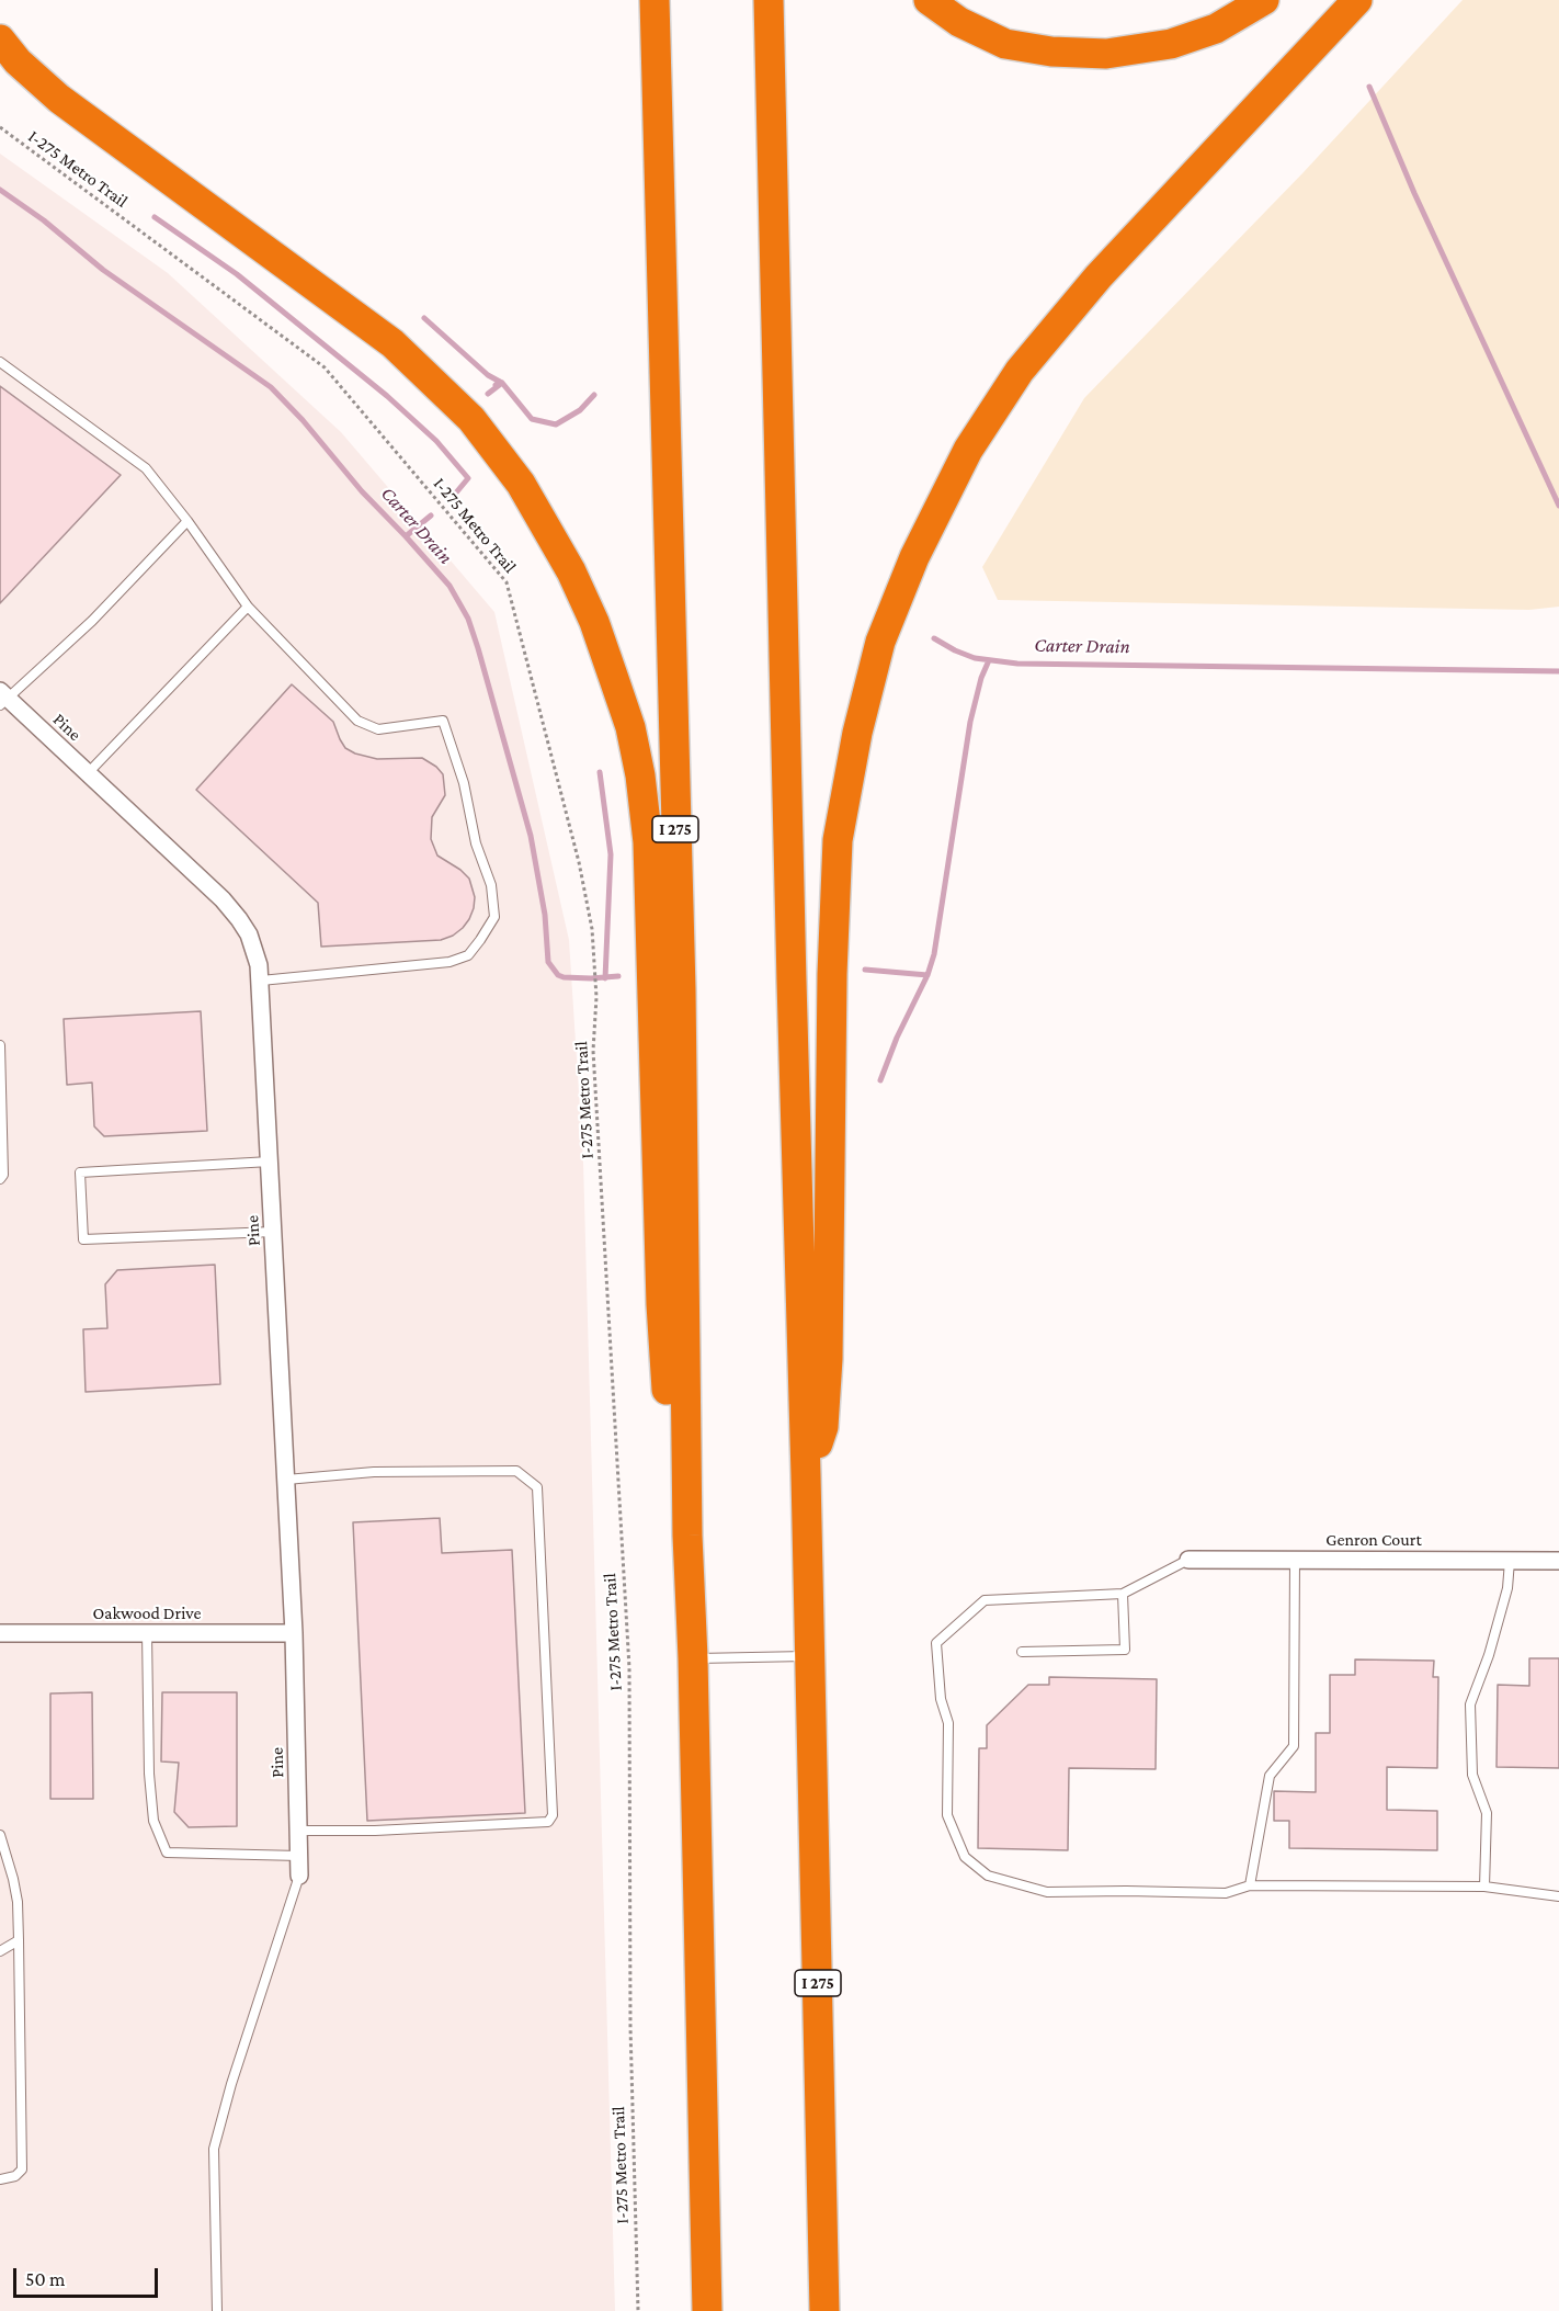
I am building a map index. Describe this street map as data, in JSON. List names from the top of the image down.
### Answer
{
  "streets": {
    "highway": ["I 275"],
    "street": ["Pine", "Genron Court", "Oakwood Drive"],
    "path": ["I-275 Metro Trail"]
  },
  "crossings": [
    ["Pine", "Oakwood Drive"]
  ],
  "water": ["Carter Drain"],
  "scale_bar": "50 m"
}
